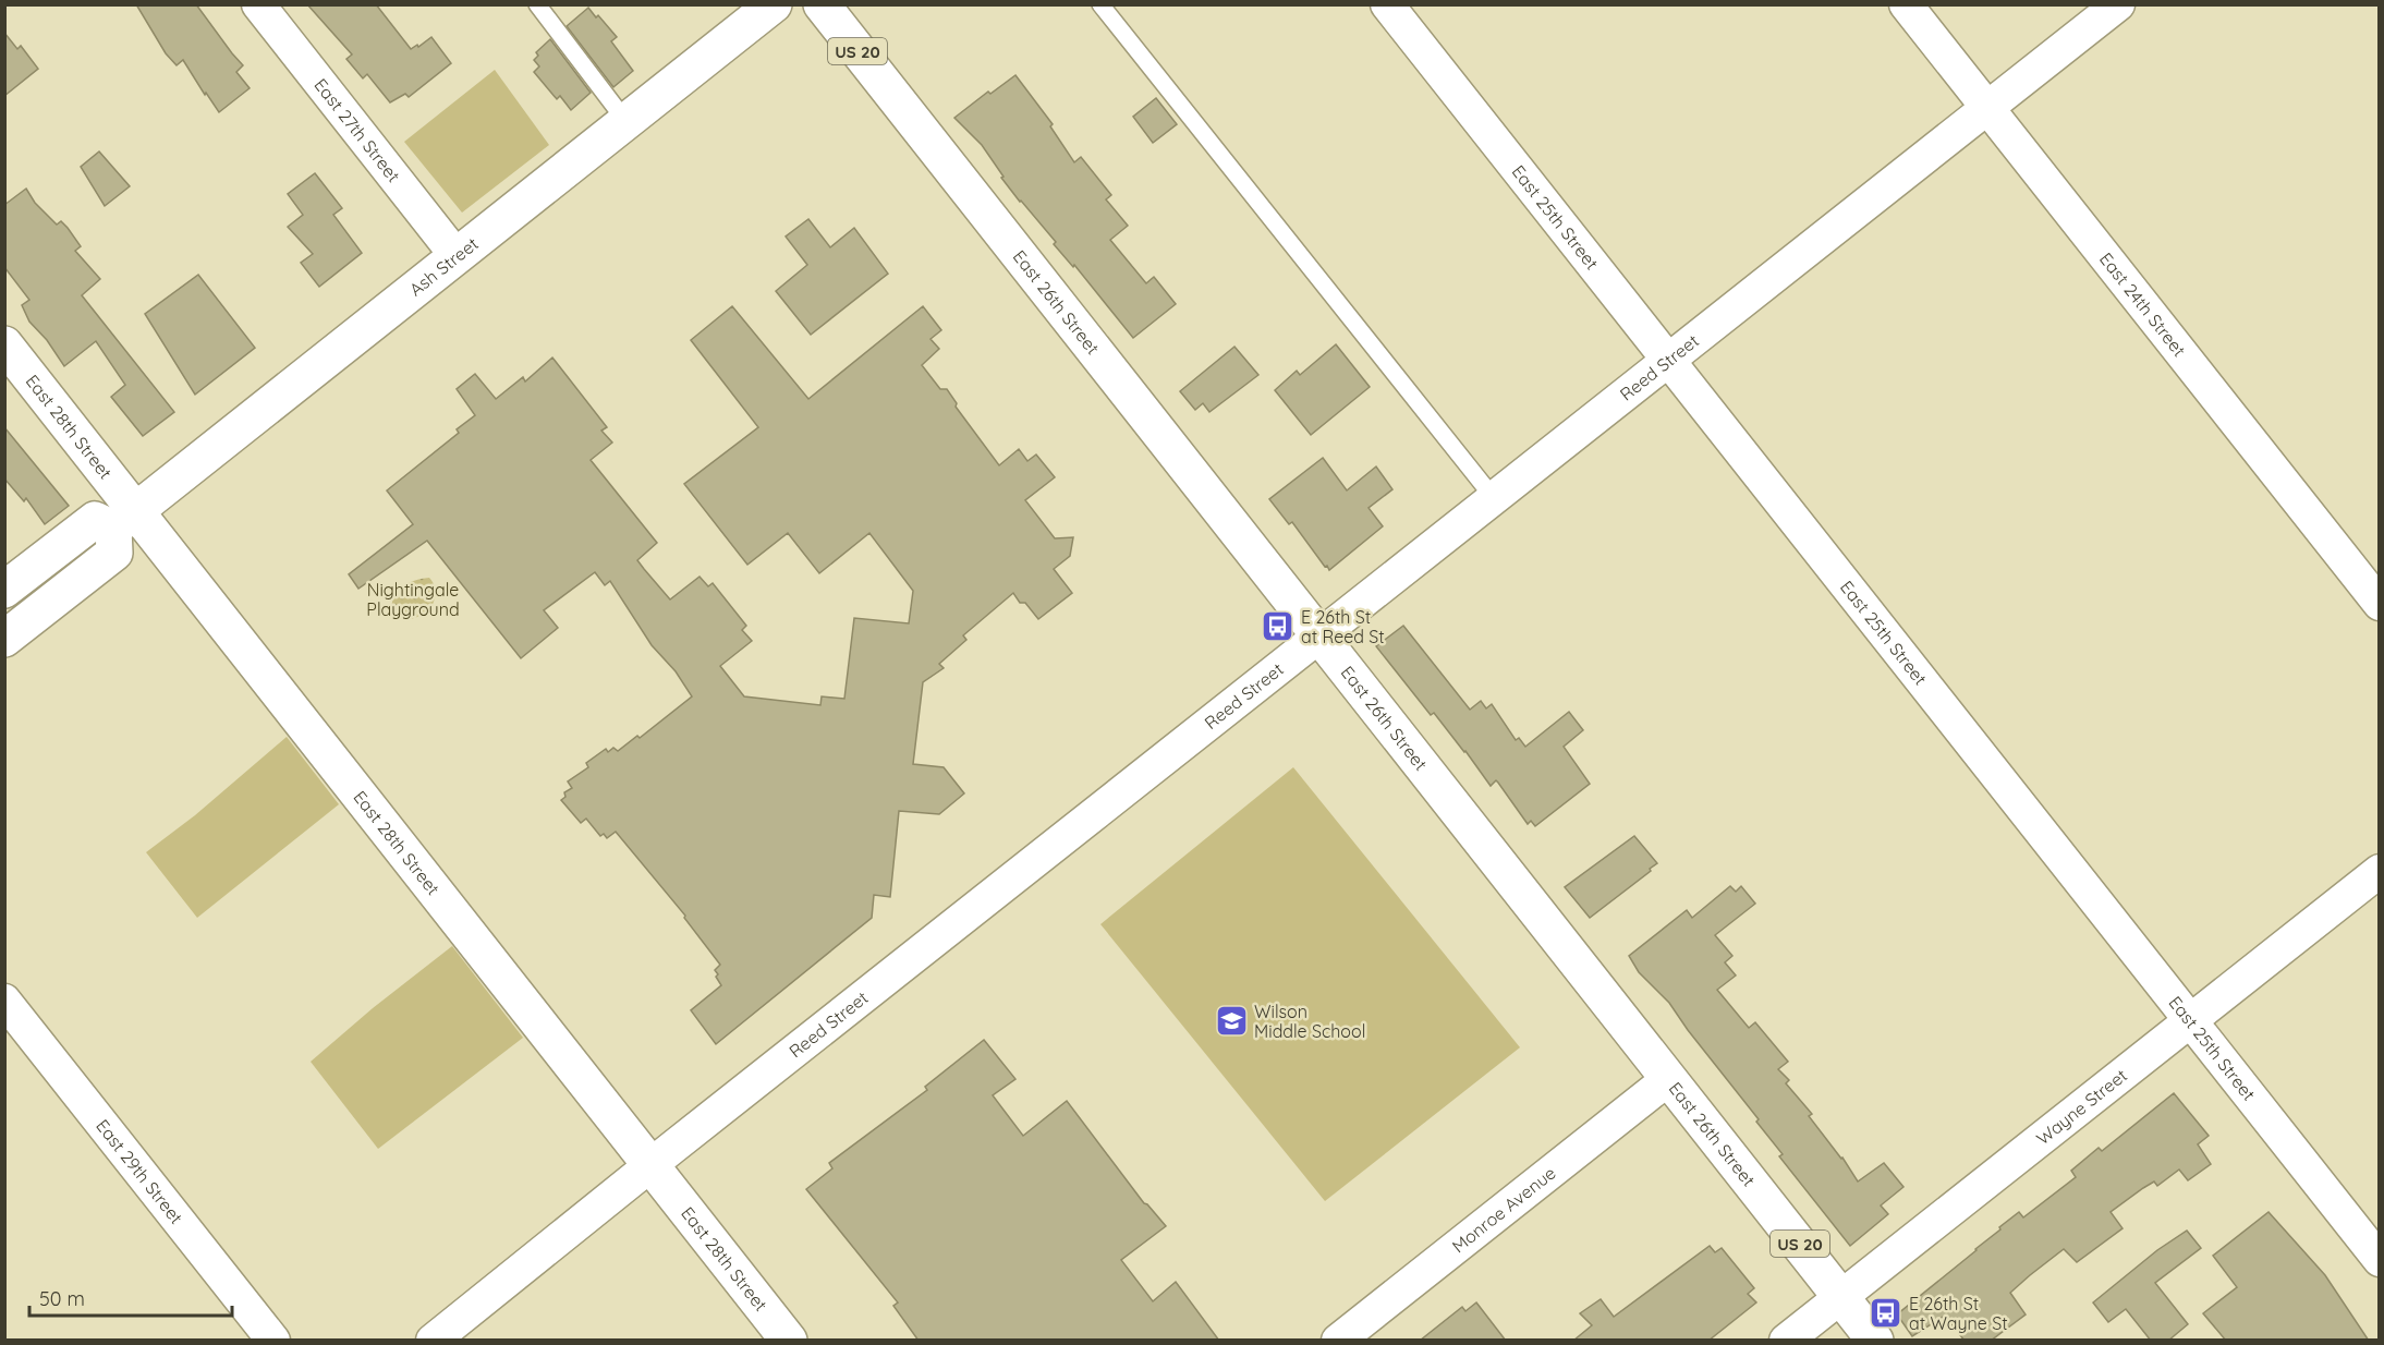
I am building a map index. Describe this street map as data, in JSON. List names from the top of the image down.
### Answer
{
  "streets": {
    "street": [
      "US 20",
      "East 27th Street",
      "East 25th Street",
      "Ash Street",
      "East 26th Street",
      "East 24th Street",
      "Reed Street",
      "East 28th Street",
      "Wayne Street",
      "East 29th Street",
      "Monroe Avenue"
    ]
  },
  "crossings": [
    ["East 27th Street", "Ash Street"],
    ["East 25th Street", "Reed Street"],
    ["East 25th Street", "Wayne Street"],
    ["Ash Street", "East 28th Street"],
    ["East 26th Street", "Reed Street"],
    ["East 26th Street", "Wayne Street"],
    ["East 26th Street", "Monroe Avenue"],
    ["East 24th Street", "Reed Street"],
    ["Reed Street", "East 28th Street"]
  ],
  "parks": ["Nightingale Playground"],
  "places": {
    "bus stop": ["E 26th St at Reed St", "E 26th St at Wayne St"],
    "school or university": ["Wilson Middle School"]
  },
  "scale_bar": "50 m"
}
